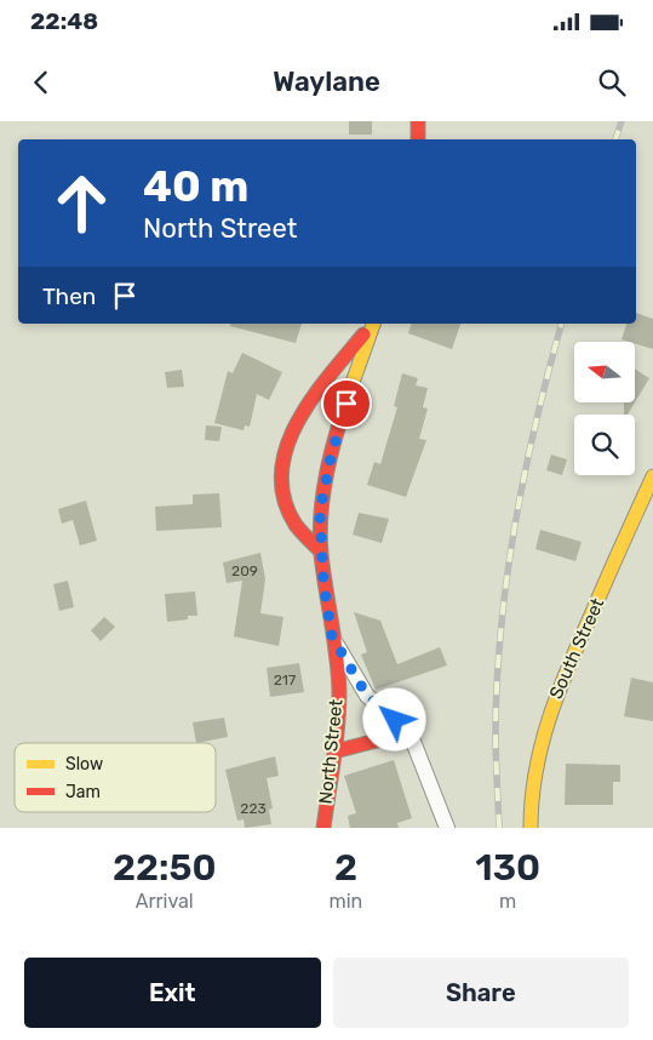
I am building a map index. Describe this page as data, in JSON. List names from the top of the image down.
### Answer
{
  "streets": {
    "street": ["South Street", "North Street"]
  },
  "house_numbers": ["209", "217", "223"],
  "legend": ["Slow", "Jam"],
  "north": "left",
  "page": {
    "status": "22:48",
    "header": "Waylane",
    "turn": ["40 m", "North Street"],
    "then": "Then",
    "eta": [
      "22:50",
      "Arrival",
      "2",
      "min",
      "130",
      "m"
    ],
    "buttons": ["Exit", "Share"]
  }
}
